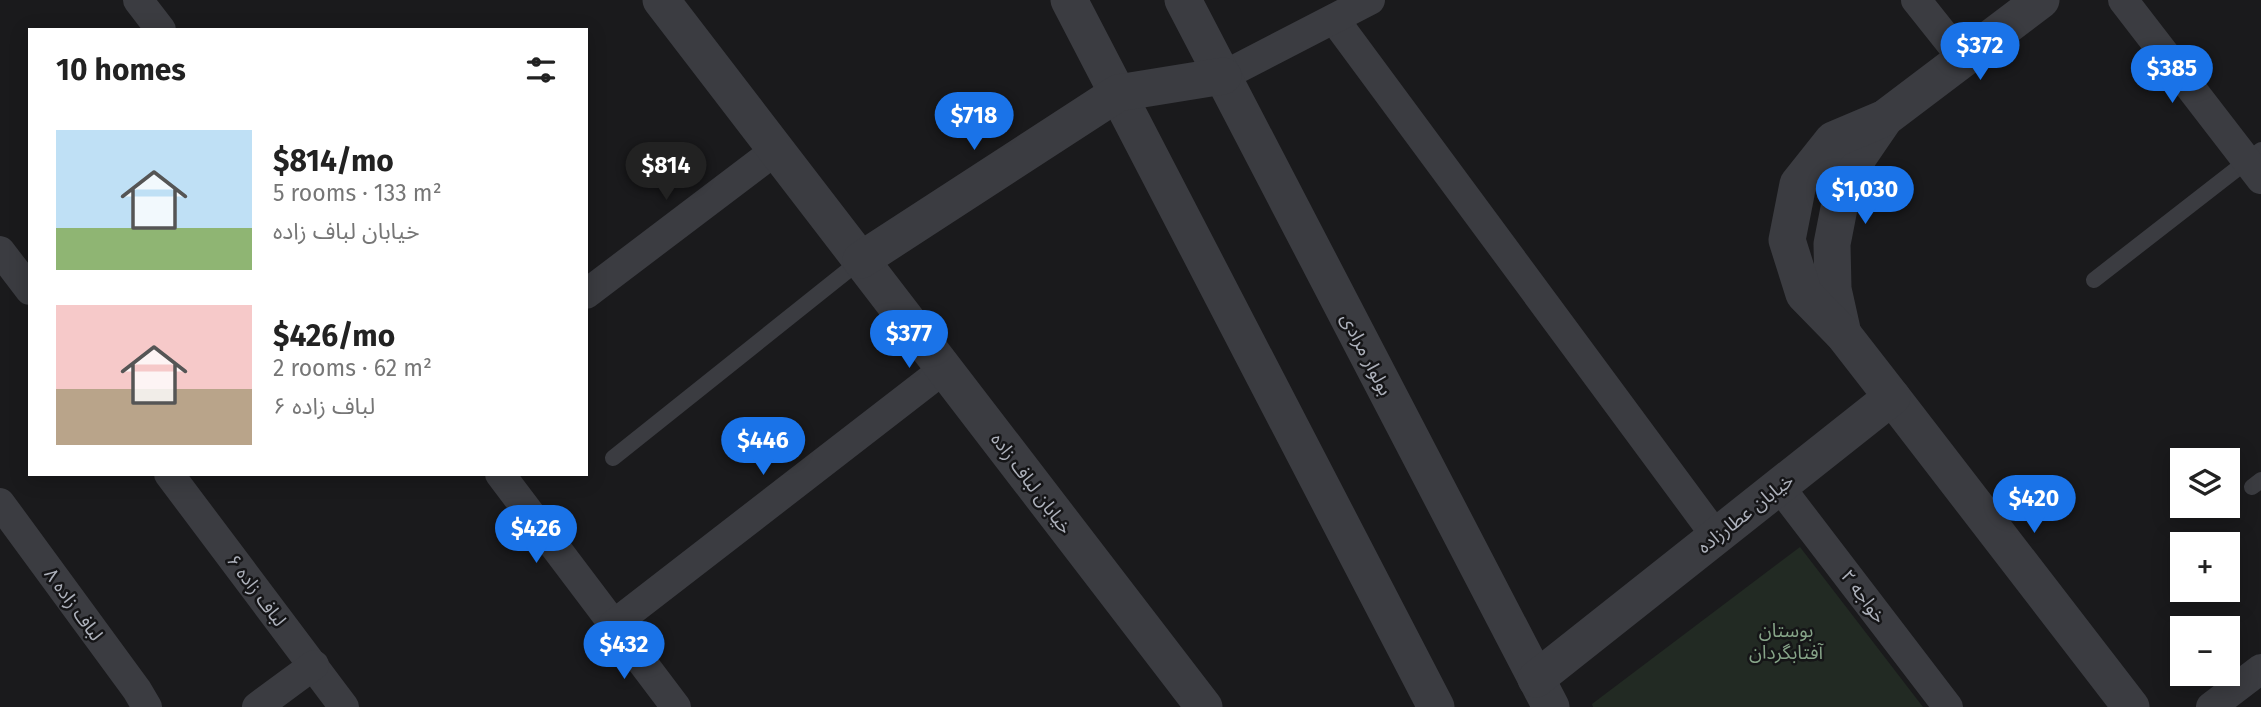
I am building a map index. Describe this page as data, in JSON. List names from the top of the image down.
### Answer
{
  "streets": {
    "street": [
      "بولوار مرادی",
      "خیابان لباف زاده",
      "خیابان عطارزاده",
      "لباف زاده ۶",
      "خواجه ۲",
      "لباف زاده ۸"
    ]
  },
  "crossings": [
    ["بولوار مرادی", "خیابان عطارزاده"],
    ["خیابان عطارزاده", "خواجه ۲"]
  ],
  "parks": ["بوستان آفتابگردان"],
  "page": {
    "price": [
      "$372",
      "$385",
      "$718",
      "$814",
      "$1,030",
      "$377",
      "$446",
      "$420",
      "$426",
      "$432"
    ],
    "heading": "10 homes",
    "list": [
      {
        "name": "$814/mo",
        "note": "5 rooms · 133 m² · خیابان لباف زاده"
      },
      {
        "name": "$426/mo",
        "note": "2 rooms · 62 m² · لباف زاده ۶"
      }
    ],
    "map_buttons": ["+", "−"]
  }
}
